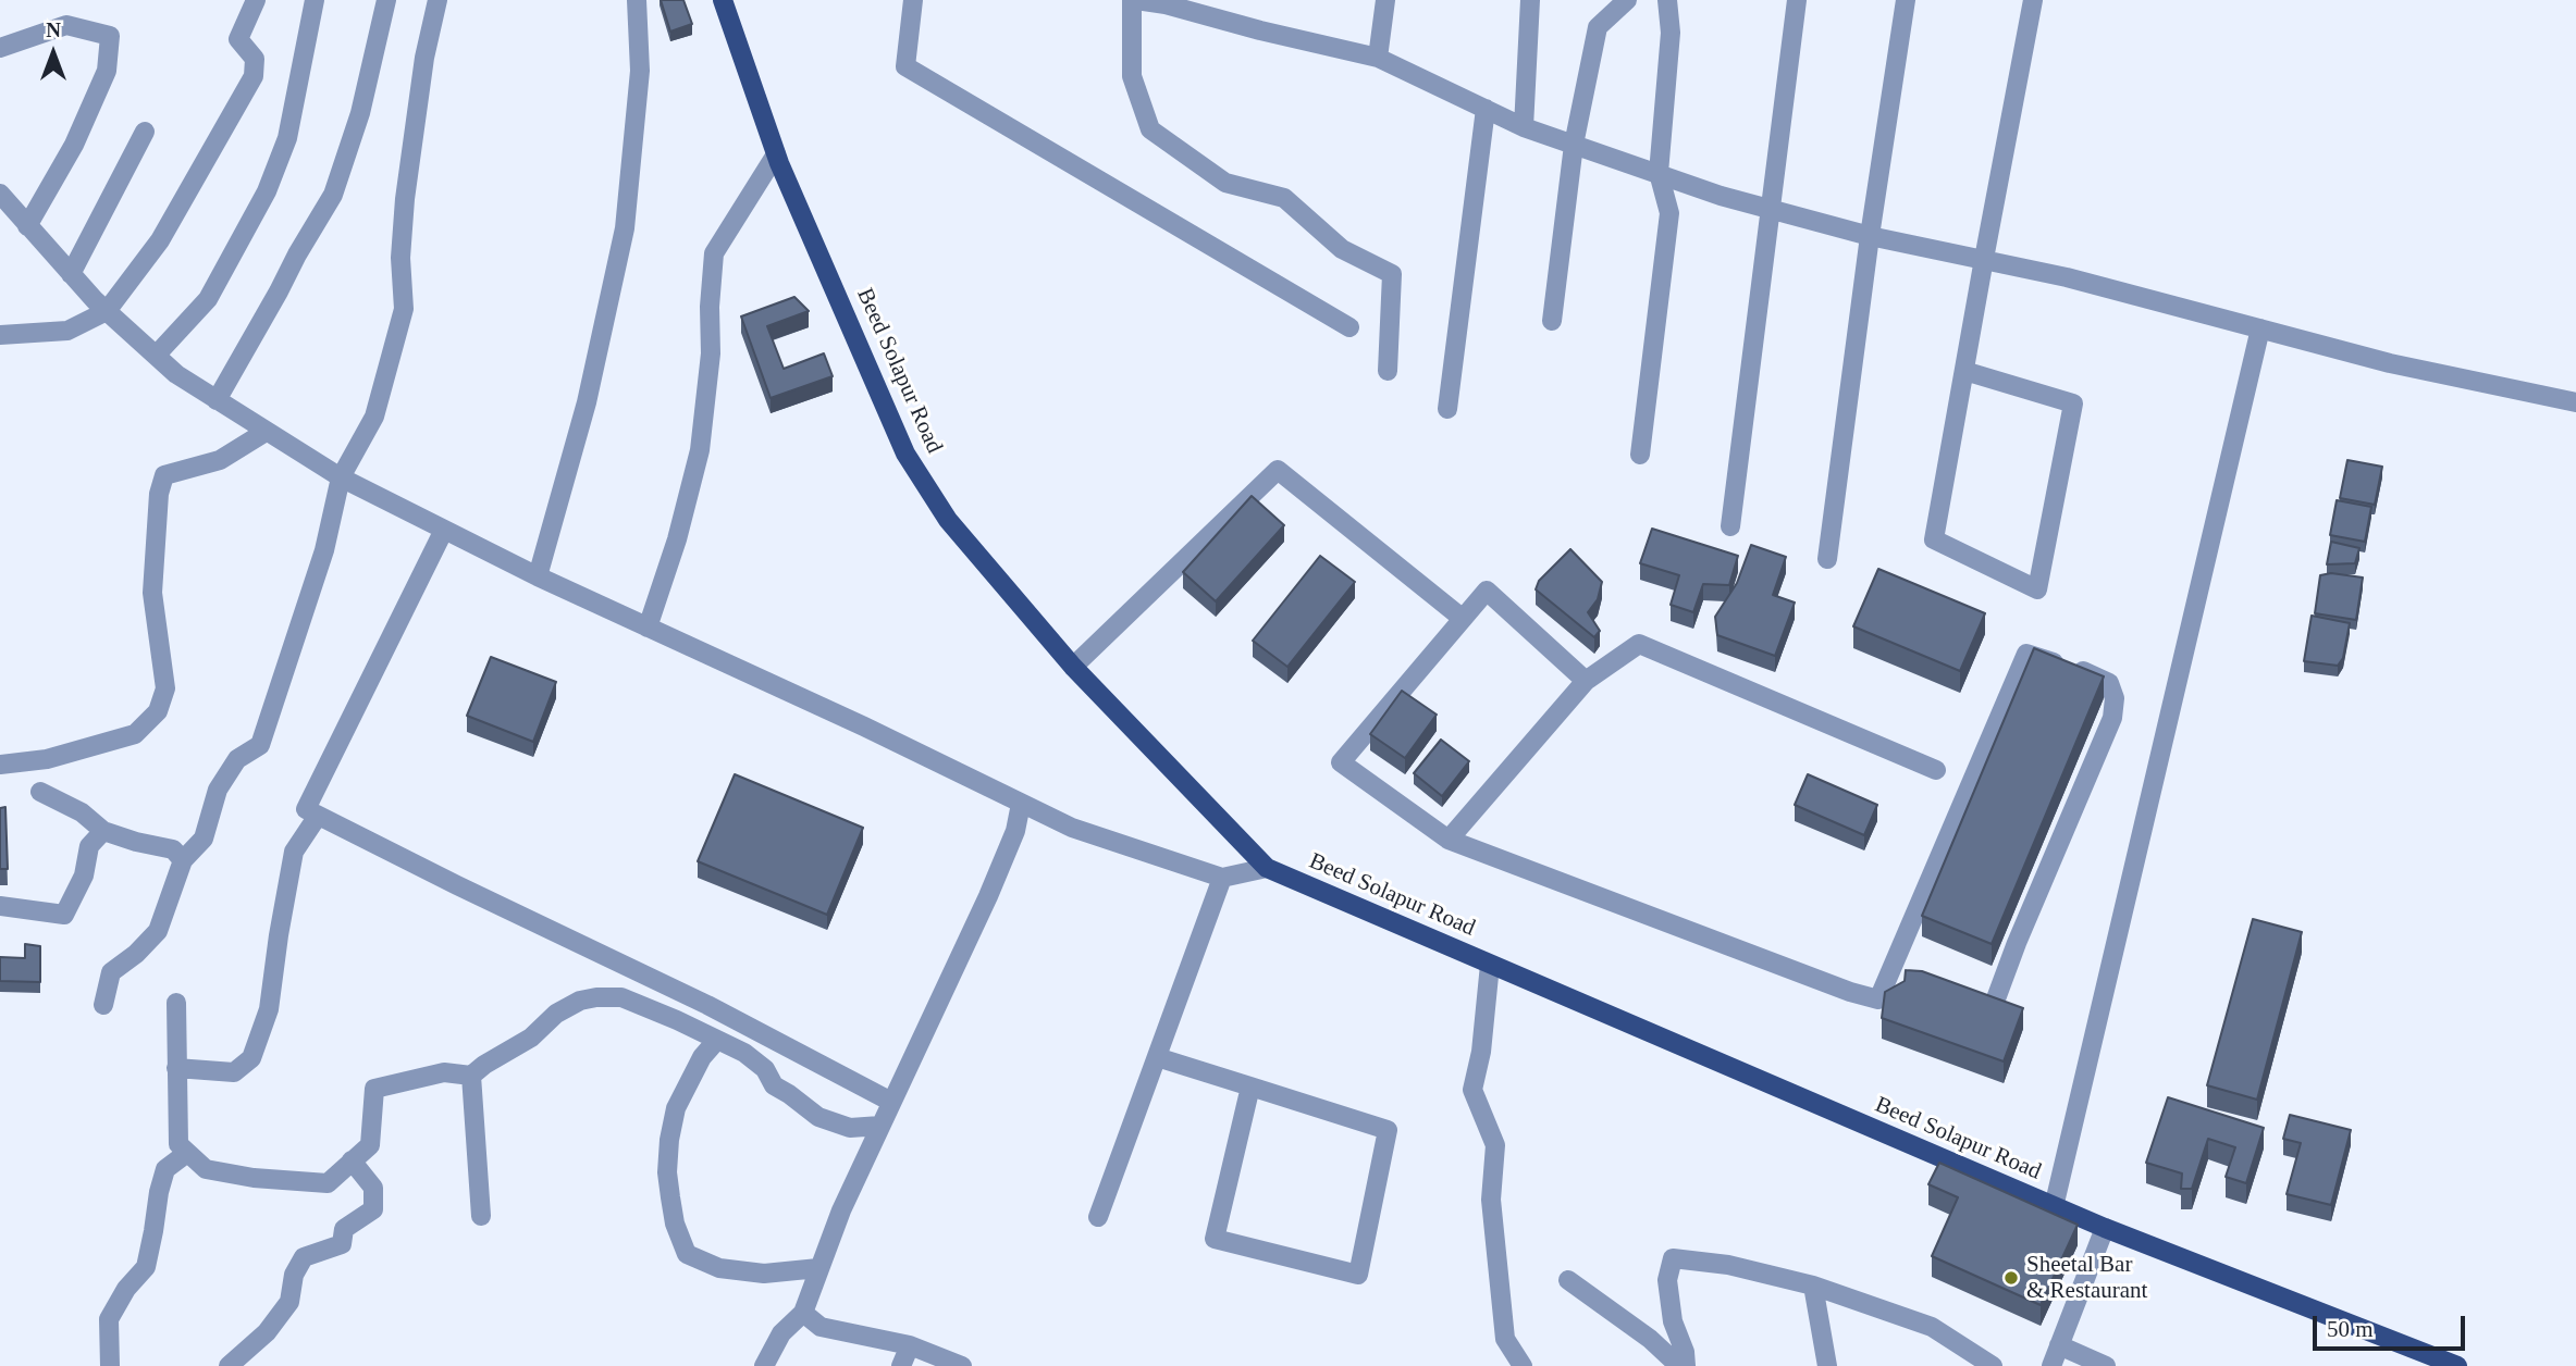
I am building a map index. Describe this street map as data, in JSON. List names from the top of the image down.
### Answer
{
  "streets": {
    "main road": ["Beed Solapur Road"]
  },
  "places": ["Sheetal Bar & Restaurant"],
  "scale_bar": "50 m",
  "north": "top"
}
